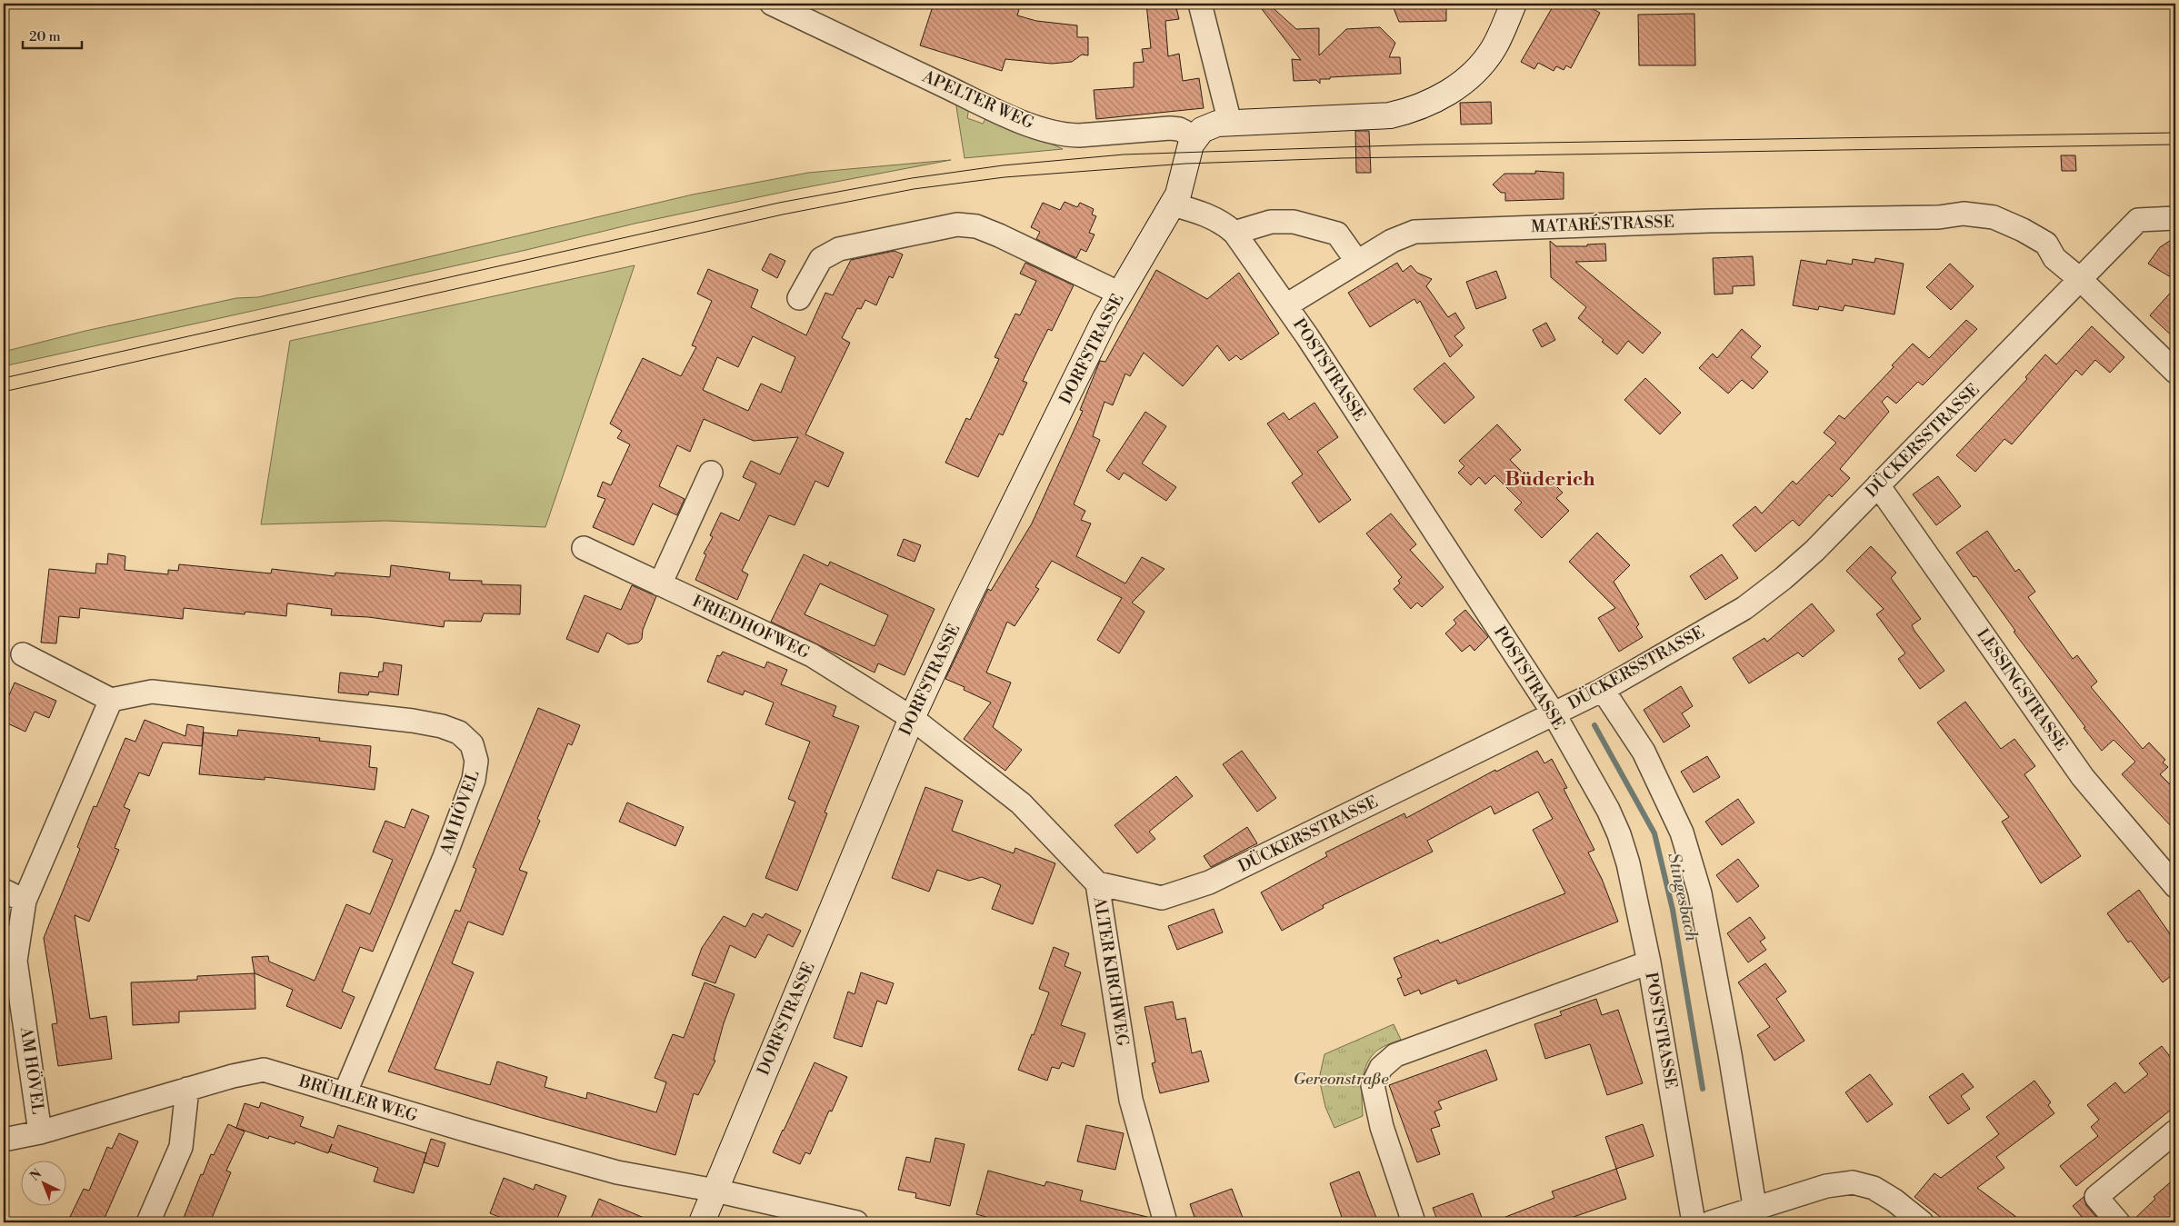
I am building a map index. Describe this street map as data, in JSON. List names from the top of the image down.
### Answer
{
  "streets": {
    "main road": ["DORFSTRASSE"],
    "street": [
      "APELTER WEG",
      "MATARÉSTRASSE",
      "POSTSTRASSE",
      "DÜCKERSSTRASSE",
      "FRIEDHOFWEG",
      "LESSINGSTRASSE",
      "AM HÖVEL",
      "ALTER KIRCHWEG",
      "BRÜHLER WEG"
    ]
  },
  "crossings": [
    ["APELTER WEG", "DORFSTRASSE"],
    ["MATARÉSTRASSE", "POSTSTRASSE"],
    ["MATARÉSTRASSE", "DÜCKERSSTRASSE"],
    ["DORFSTRASSE", "POSTSTRASSE"],
    ["DORFSTRASSE", "FRIEDHOFWEG"],
    ["DORFSTRASSE", "ALTER KIRCHWEG"],
    ["DORFSTRASSE", "BRÜHLER WEG"],
    ["POSTSTRASSE", "DÜCKERSSTRASSE"],
    ["DÜCKERSSTRASSE", "LESSINGSTRASSE"],
    ["DÜCKERSSTRASSE", "ALTER KIRCHWEG"],
    ["FRIEDHOFWEG", "ALTER KIRCHWEG"],
    ["AM HÖVEL", "BRÜHLER WEG"]
  ],
  "districts": ["Büderich"],
  "water": ["Stingesbach"],
  "parks": ["Gereonstraße"],
  "scale_bar": "20 m",
  "north": "top left"
}
